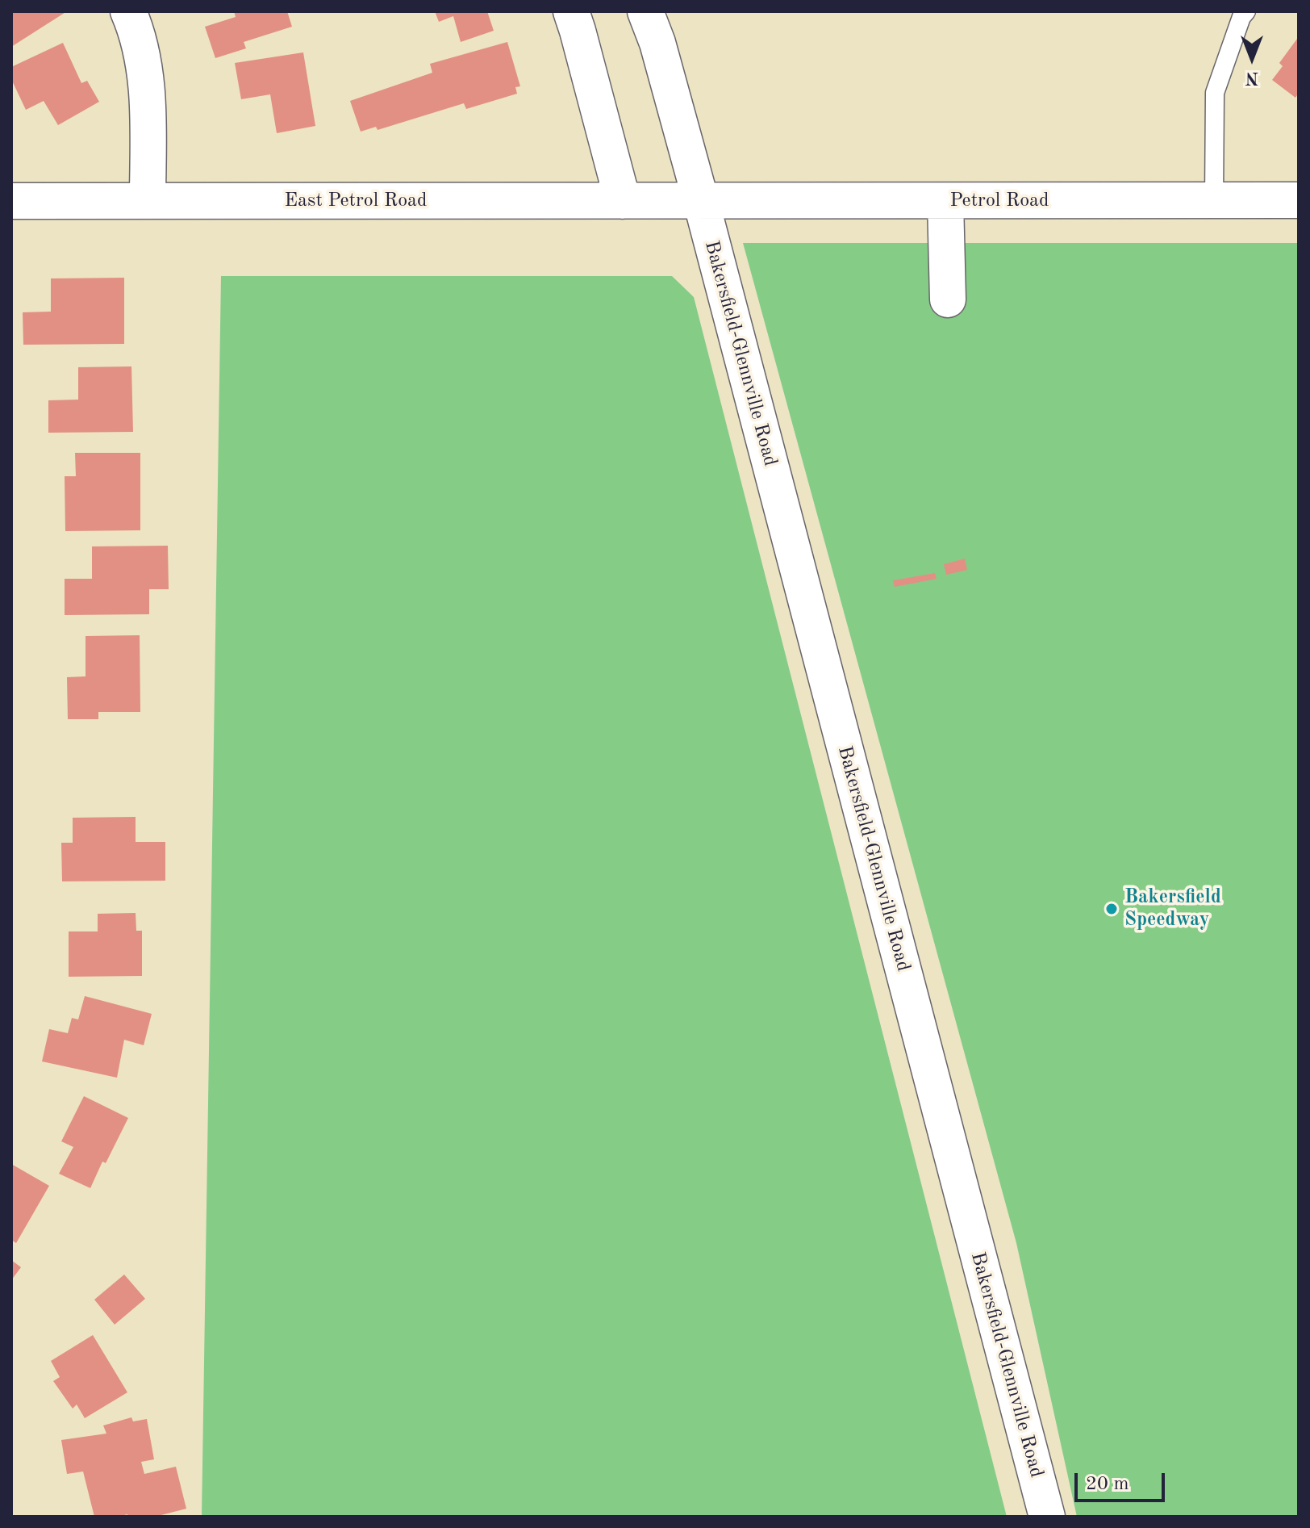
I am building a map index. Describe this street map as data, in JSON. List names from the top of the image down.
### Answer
{
  "streets": {
    "street": ["East Petrol Road", "Petrol Road", "Bakersfield-Glennville Road"]
  },
  "crossings": [
    ["East Petrol Road", "Petrol Road"],
    ["East Petrol Road", "Bakersfield-Glennville Road"],
    ["Petrol Road", "Bakersfield-Glennville Road"]
  ],
  "places": ["Bakersfield Speedway"],
  "scale_bar": "20 m",
  "north": "bottom"
}
